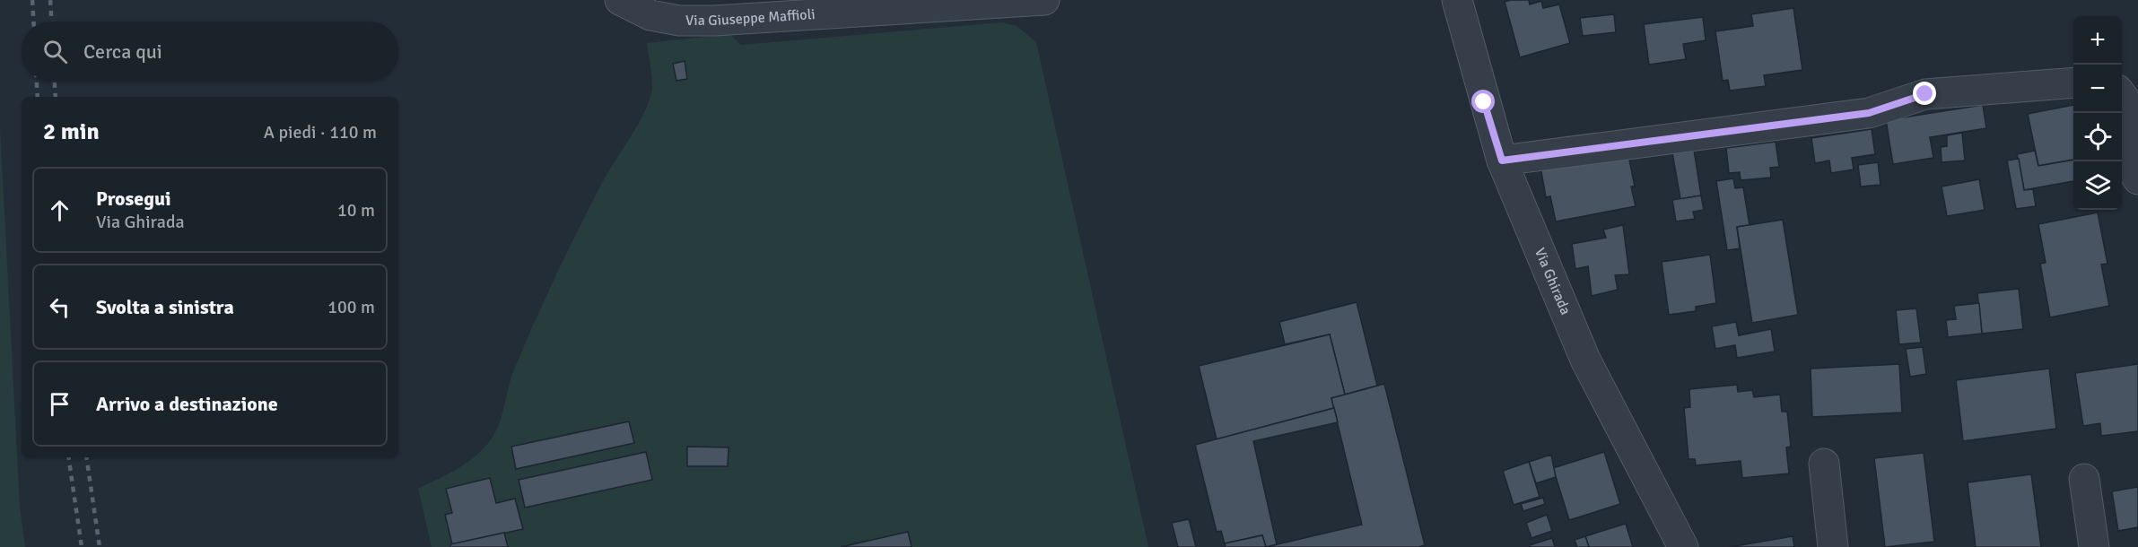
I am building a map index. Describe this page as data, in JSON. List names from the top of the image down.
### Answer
{
  "streets": {
    "street": ["Via Giuseppe Maffioli", "Via Ghirada"]
  },
  "page": {
    "map_buttons": ["+", "−"],
    "search": "Cerca qui",
    "heading": ["2 min", "A piedi · 110 m"],
    "list": [
      ["Prosegui", "Via Ghirada", "10 m"],
      ["Svolta a sinistra", "100 m"],
      "Arrivo a destinazione"
    ]
  }
}
